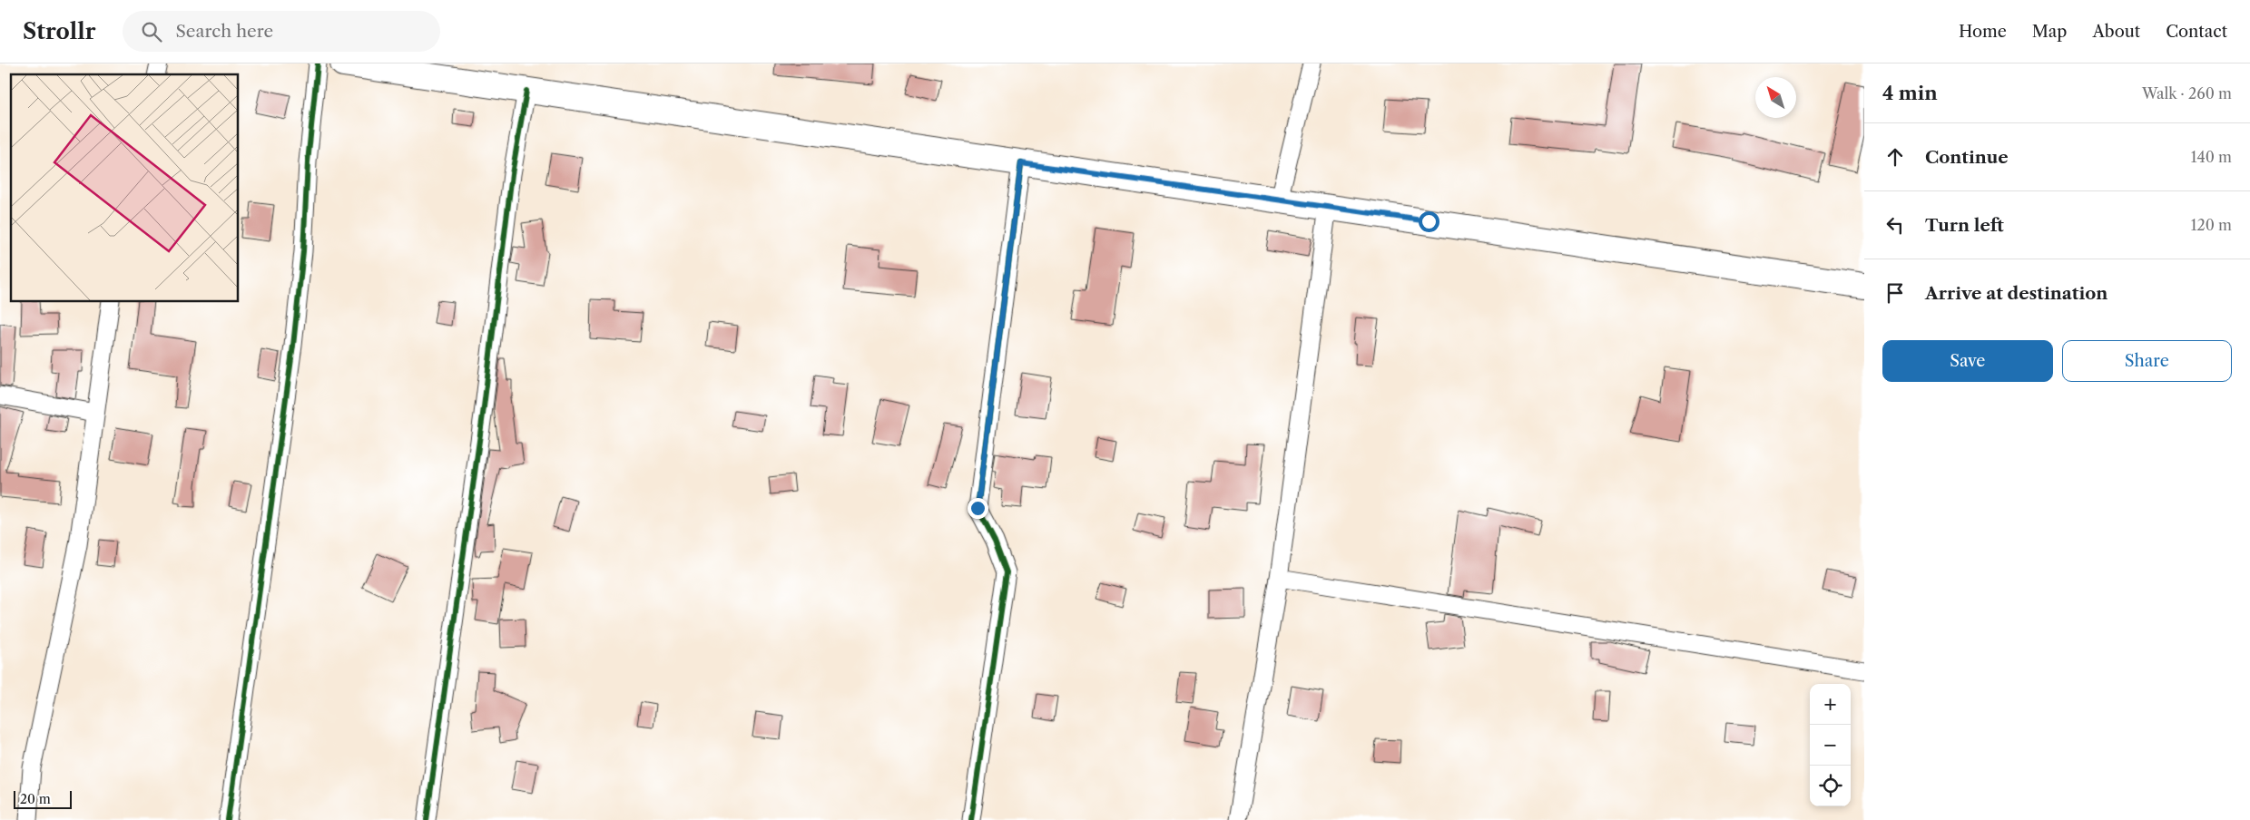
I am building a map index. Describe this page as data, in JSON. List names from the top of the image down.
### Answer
{
  "scale_bar": "20 m",
  "north": "top left",
  "page": {
    "header": "Strollr",
    "search": "Search here",
    "nav": [
      "Home",
      "Map",
      "About",
      "Contact"
    ],
    "heading": ["4 min", "Walk · 260 m"],
    "list": [
      ["Continue", "140 m"],
      ["Turn left", "120 m"],
      "Arrive at destination"
    ],
    "buttons": ["Save", "Share"],
    "map_buttons": ["+", "−"],
    "scale": "20 m"
  }
}
